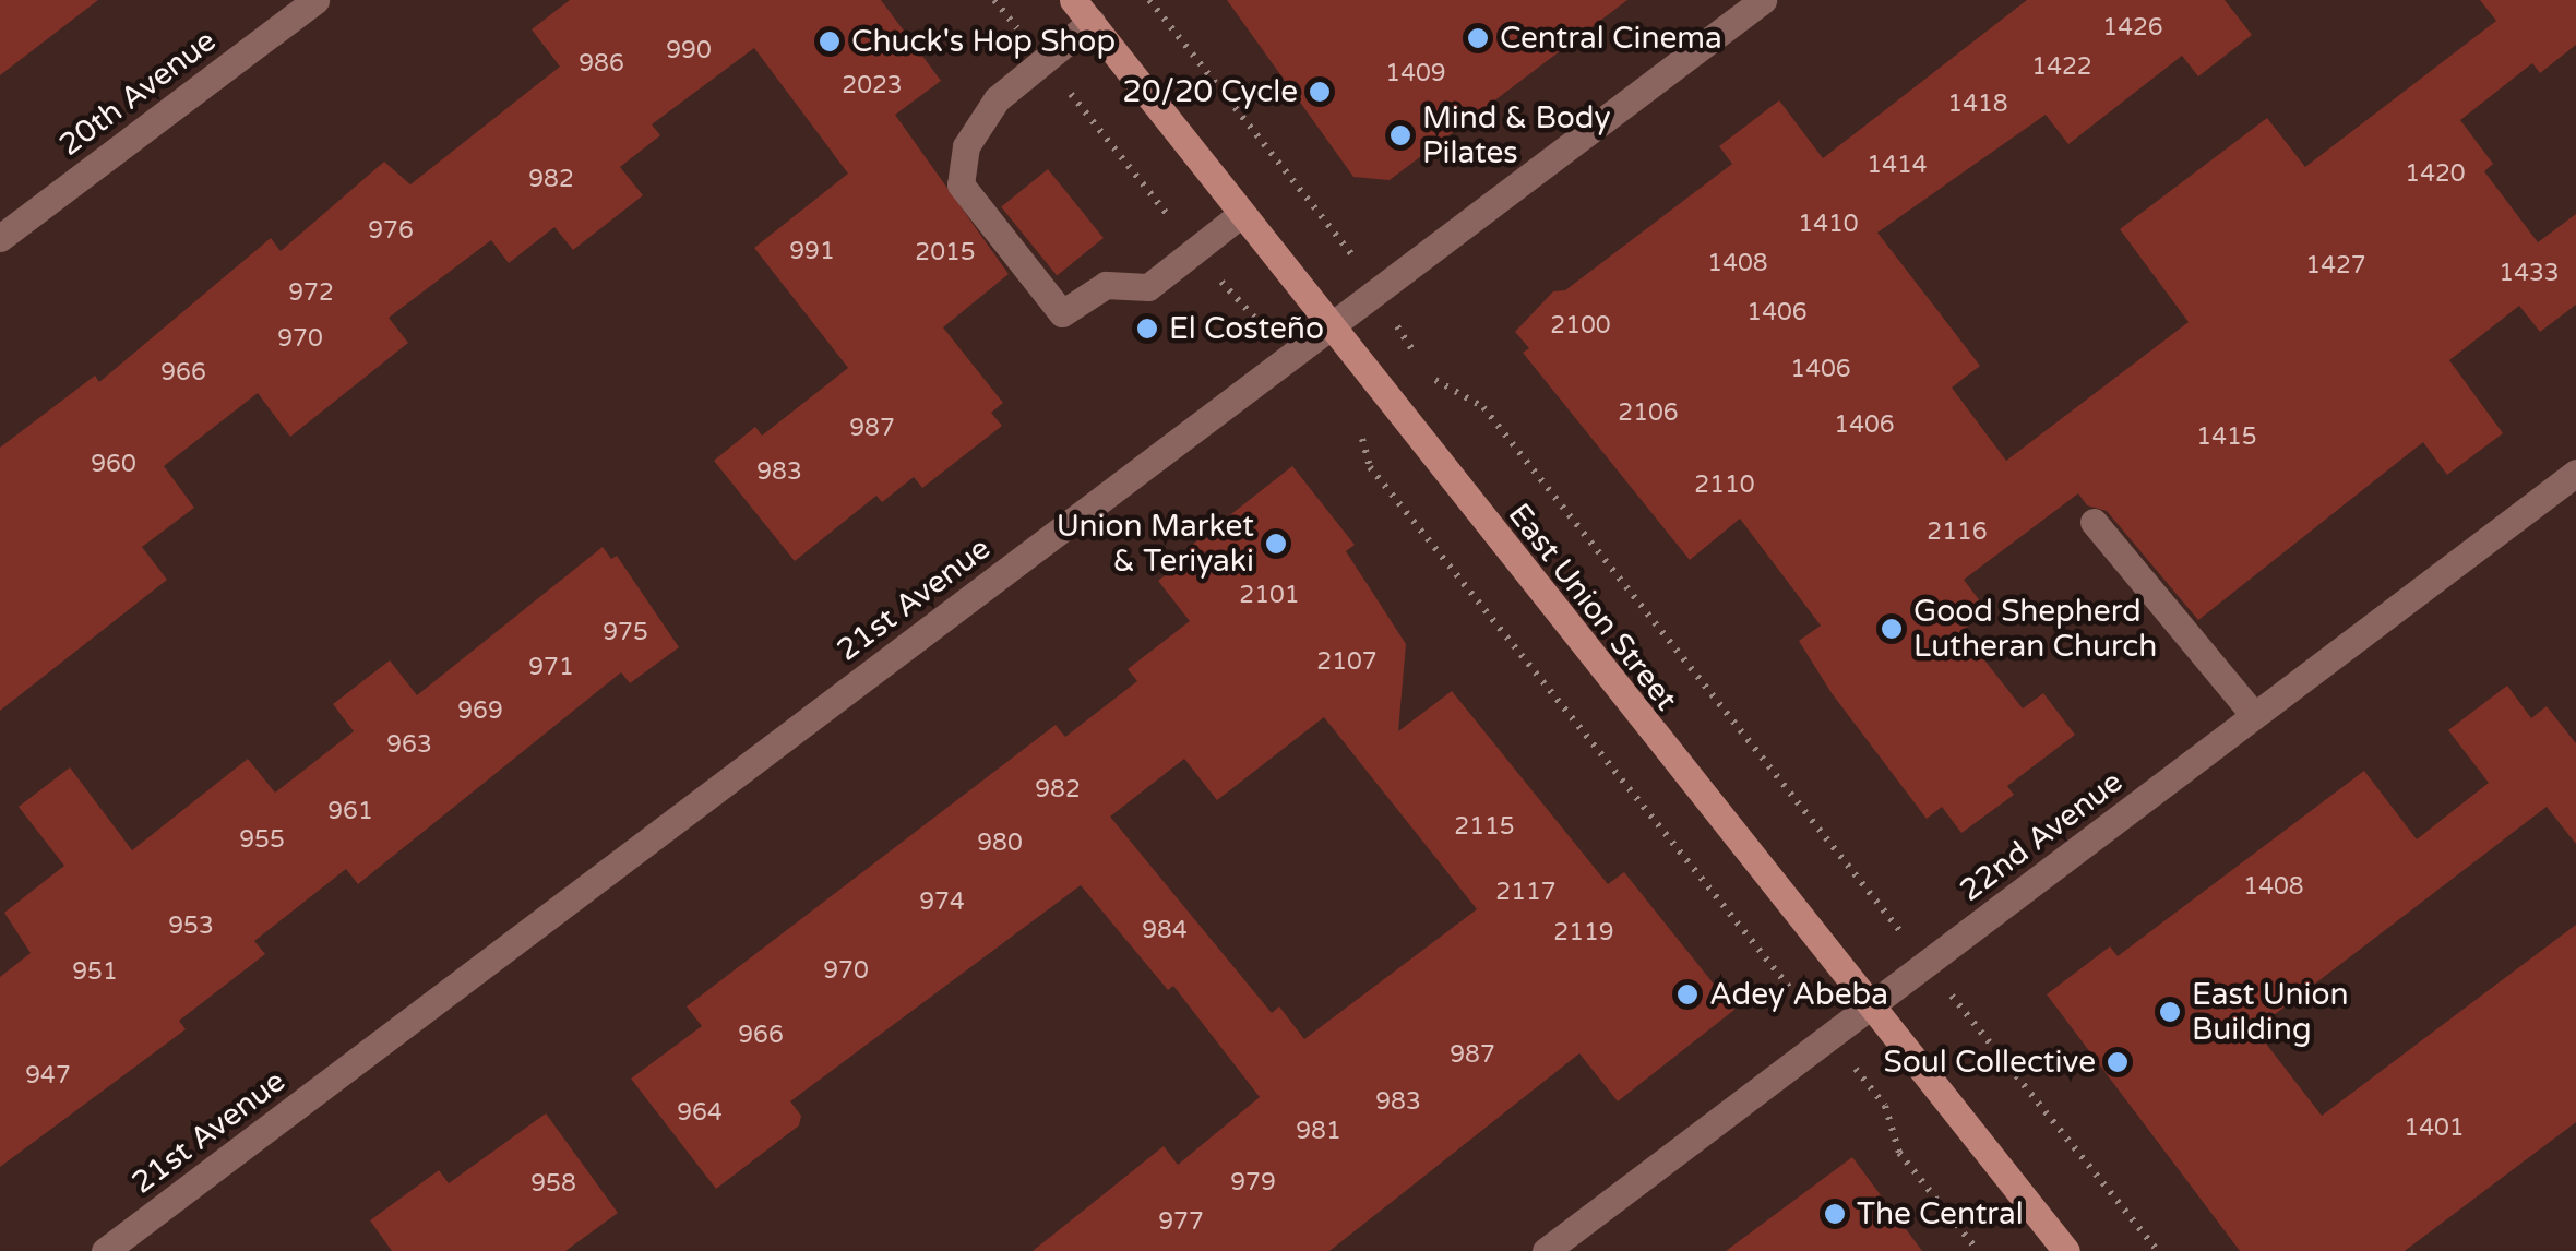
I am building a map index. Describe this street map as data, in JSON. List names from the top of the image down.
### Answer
{
  "streets": {
    "main road": ["East Union Street"],
    "street": ["20th Avenue", "21st Avenue", "22nd Avenue"]
  },
  "crossings": [
    ["21st Avenue", "East Union Street"],
    ["East Union Street", "22nd Avenue"]
  ],
  "places": [
    "Central Cinema",
    "Chuck's Hop Shop",
    "20/20 Cycle",
    "Mind & Body Pilates",
    "El Costeño",
    "Union Market & Teriyaki",
    "Good Shepherd Lutheran Church",
    "Adey Abeba",
    "East Union Building",
    "Soul Collective",
    "The Central"
  ],
  "house_numbers": [
    "1426",
    "990",
    "986",
    "1422",
    "1409",
    "2023",
    "1418",
    "1414",
    "1420",
    "982",
    "1410",
    "976",
    "991",
    "2015",
    "1408",
    "1427",
    "1433",
    "972",
    "1406",
    "2100",
    "970",
    "1406",
    "966",
    "2106",
    "1406",
    "987",
    "1415",
    "960",
    "983",
    "2110",
    "2116",
    "2101",
    "975",
    "2107",
    "971",
    "969",
    "963",
    "982",
    "961",
    "2115",
    "955",
    "980",
    "1408",
    "2117",
    "974",
    "953",
    "984",
    "2119",
    "970",
    "951",
    "966",
    "987",
    "947",
    "983",
    "964",
    "1401",
    "981",
    "979",
    "958",
    "977"
  ]
}
